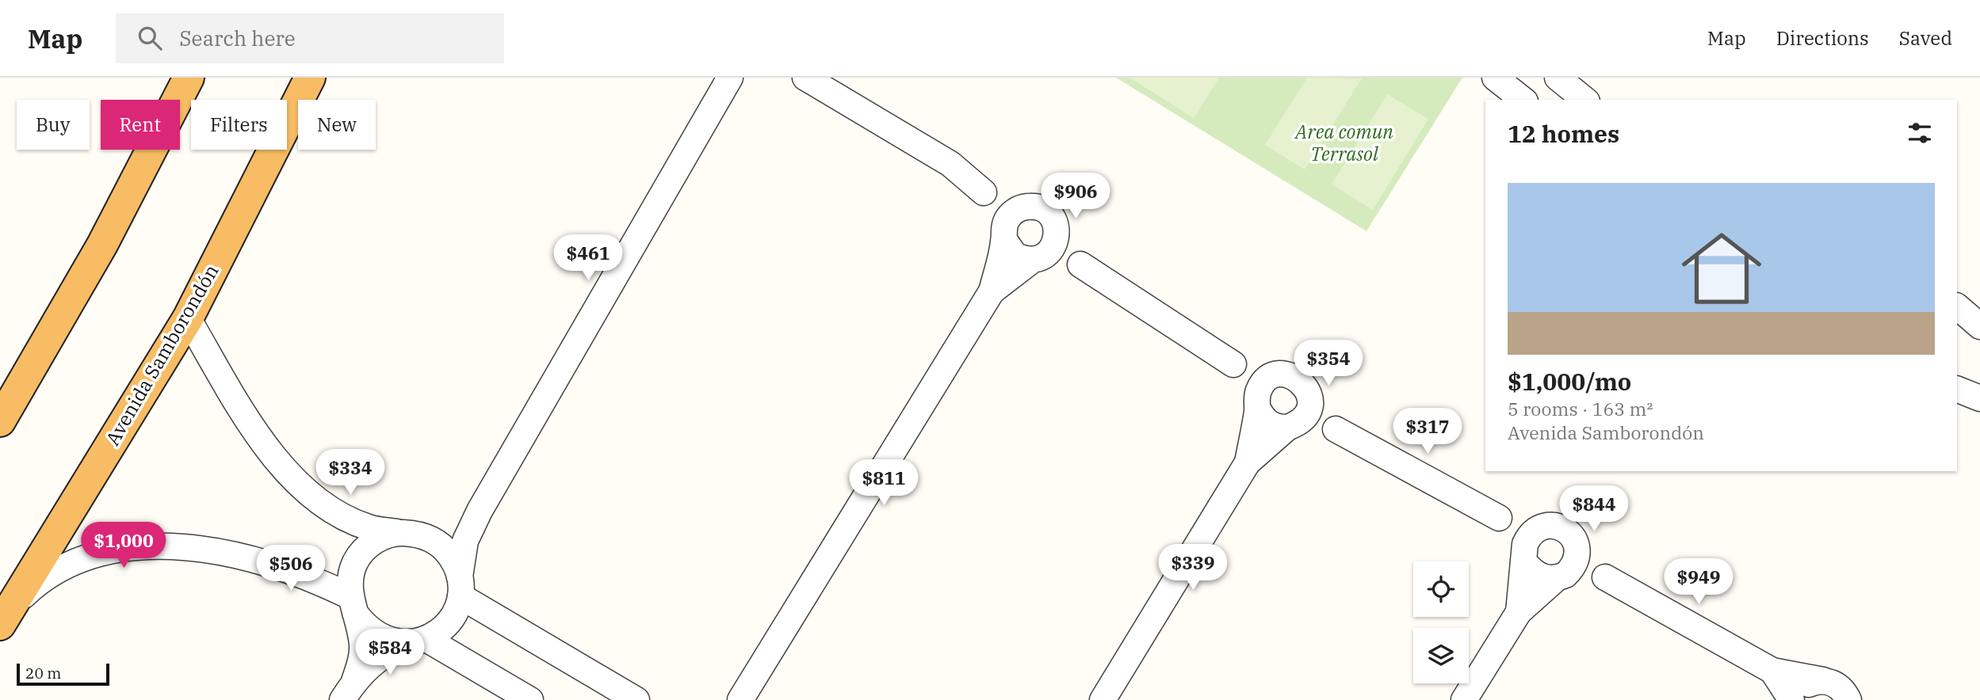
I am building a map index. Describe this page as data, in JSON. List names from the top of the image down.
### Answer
{
  "streets": {
    "highway": ["Avenida Samborondón"]
  },
  "parks": ["Area comun Terrasol"],
  "scale_bar": "20 m",
  "page": {
    "header": "Map",
    "search": "Search here",
    "nav": ["Map", "Directions", "Saved"],
    "chip": [
      "Buy",
      "Rent",
      "Filters",
      "New"
    ],
    "heading": "12 homes",
    "list": [
      {
        "name": "$1,000/mo",
        "note": "5 rooms · 163 m² · Avenida Samborondón"
      }
    ],
    "price": [
      "$906",
      "$461",
      "$354",
      "$317",
      "$334",
      "$811",
      "$844",
      "$1,000",
      "$339",
      "$506",
      "$949",
      "$584"
    ],
    "scale": "20 m"
  }
}
